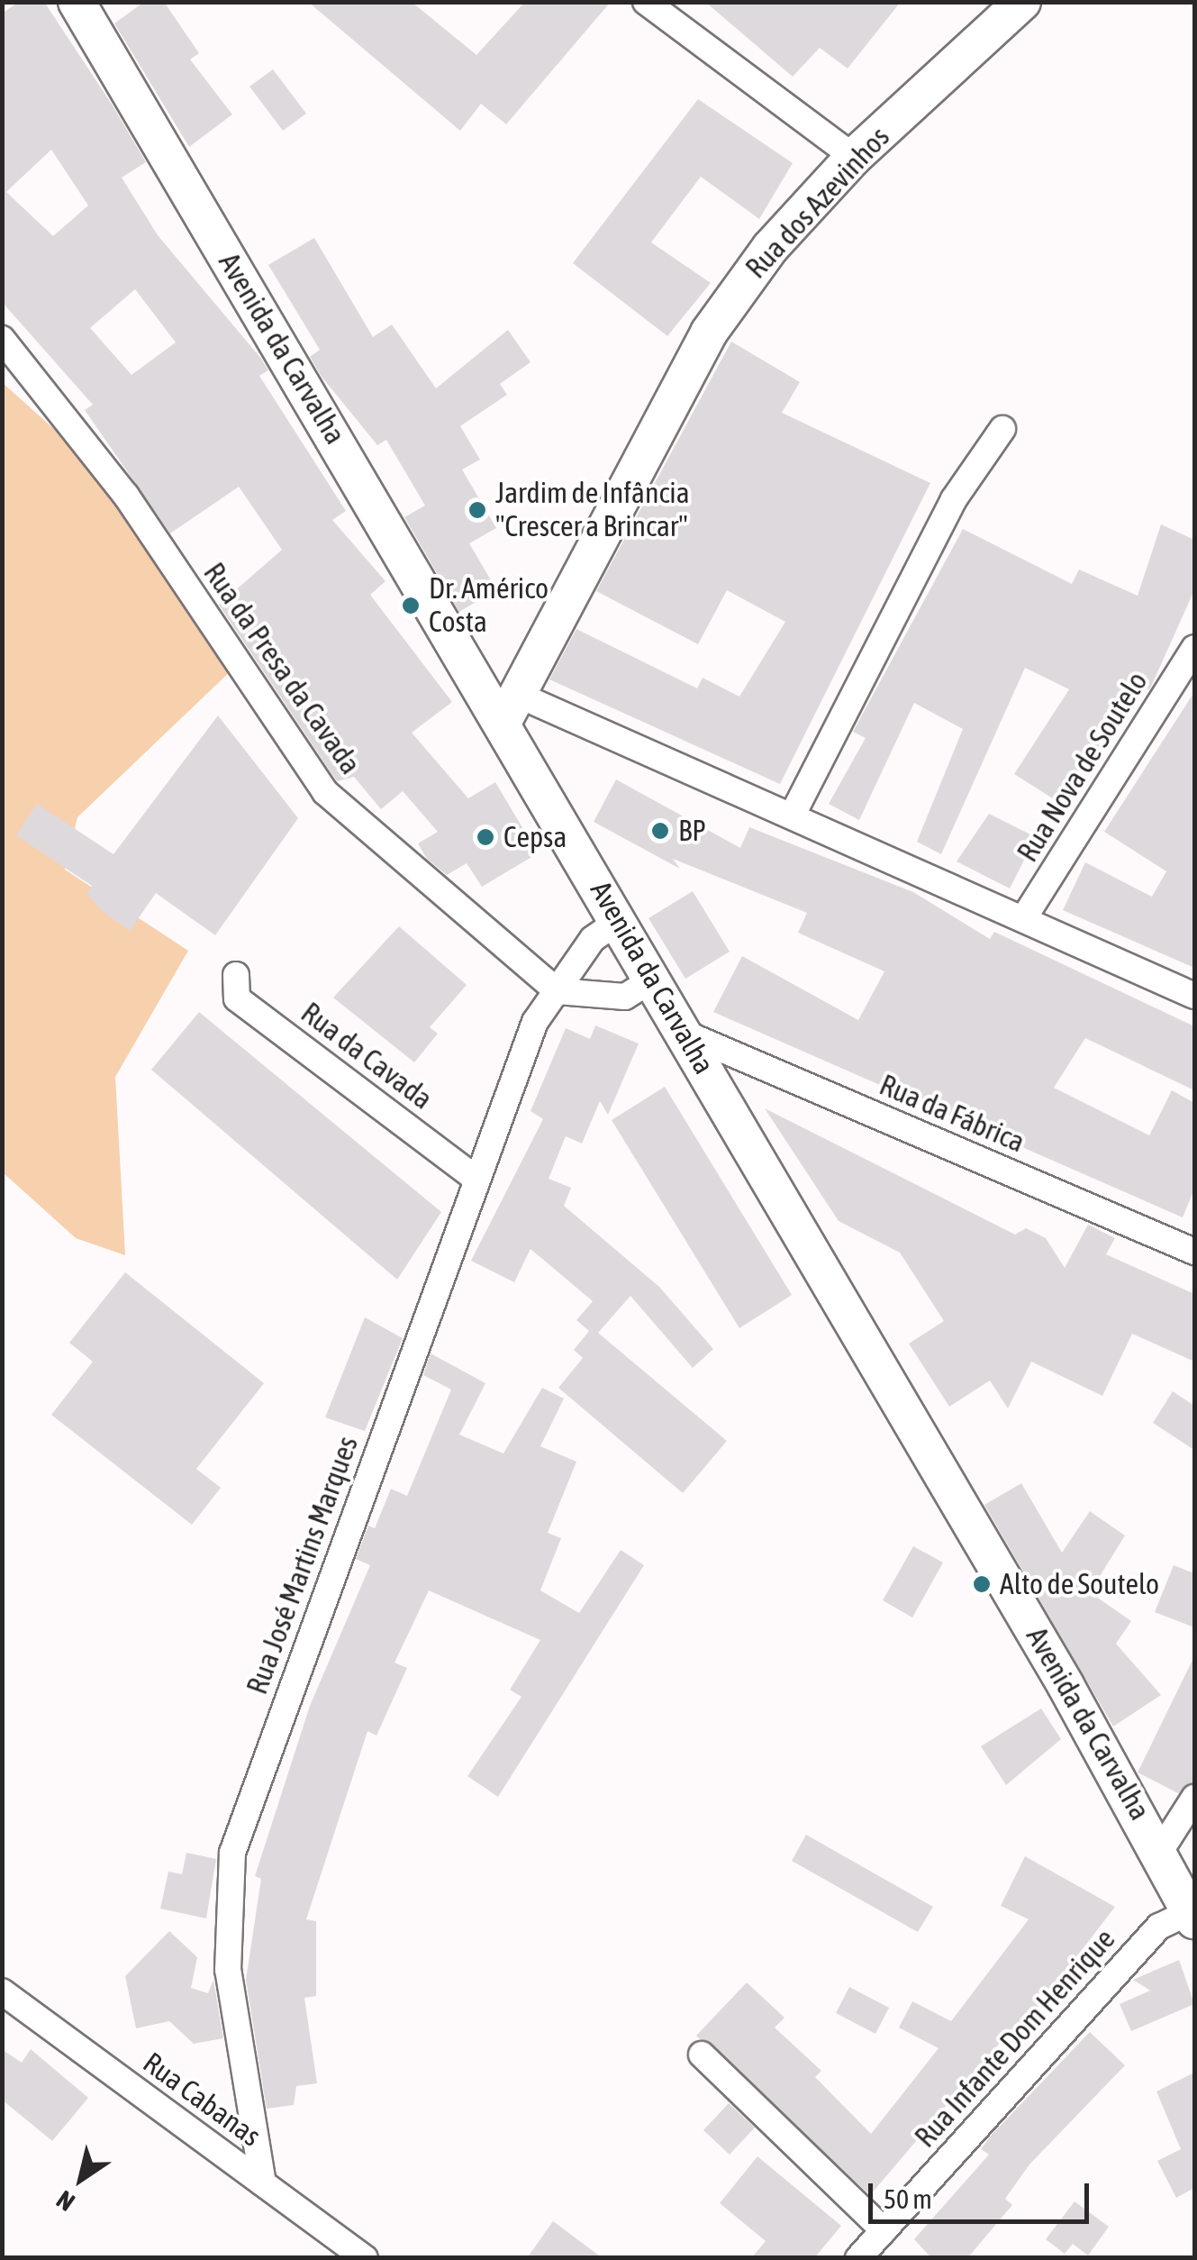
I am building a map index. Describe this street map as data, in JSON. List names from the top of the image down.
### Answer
{
  "streets": {
    "street": [
      "Rua dos Azevinhos",
      "Avenida da Carvalha",
      "Rua da Presa da Cavada",
      "Rua Nova de Soutelo",
      "Rua da Cavada",
      "Rua da Fábrica",
      "Rua José Martins Marques",
      "Rua Infante Dom Henrique",
      "Rua Cabanas"
    ]
  },
  "crossings": [
    ["Rua dos Azevinhos", "Avenida da Carvalha"],
    ["Avenida da Carvalha", "Rua da Fábrica"],
    ["Avenida da Carvalha", "Rua Infante Dom Henrique"],
    ["Rua da Presa da Cavada", "Rua José Martins Marques"],
    ["Rua da Cavada", "Rua José Martins Marques"],
    ["Rua José Martins Marques", "Rua Cabanas"]
  ],
  "places": [
    "Jardim de Infância \"Crescer a Brincar\"",
    "Dr. Américo Costa",
    "BP",
    "Cepsa",
    "Alto de Soutelo"
  ],
  "scale_bar": "50 m",
  "north": "bottom left"
}
